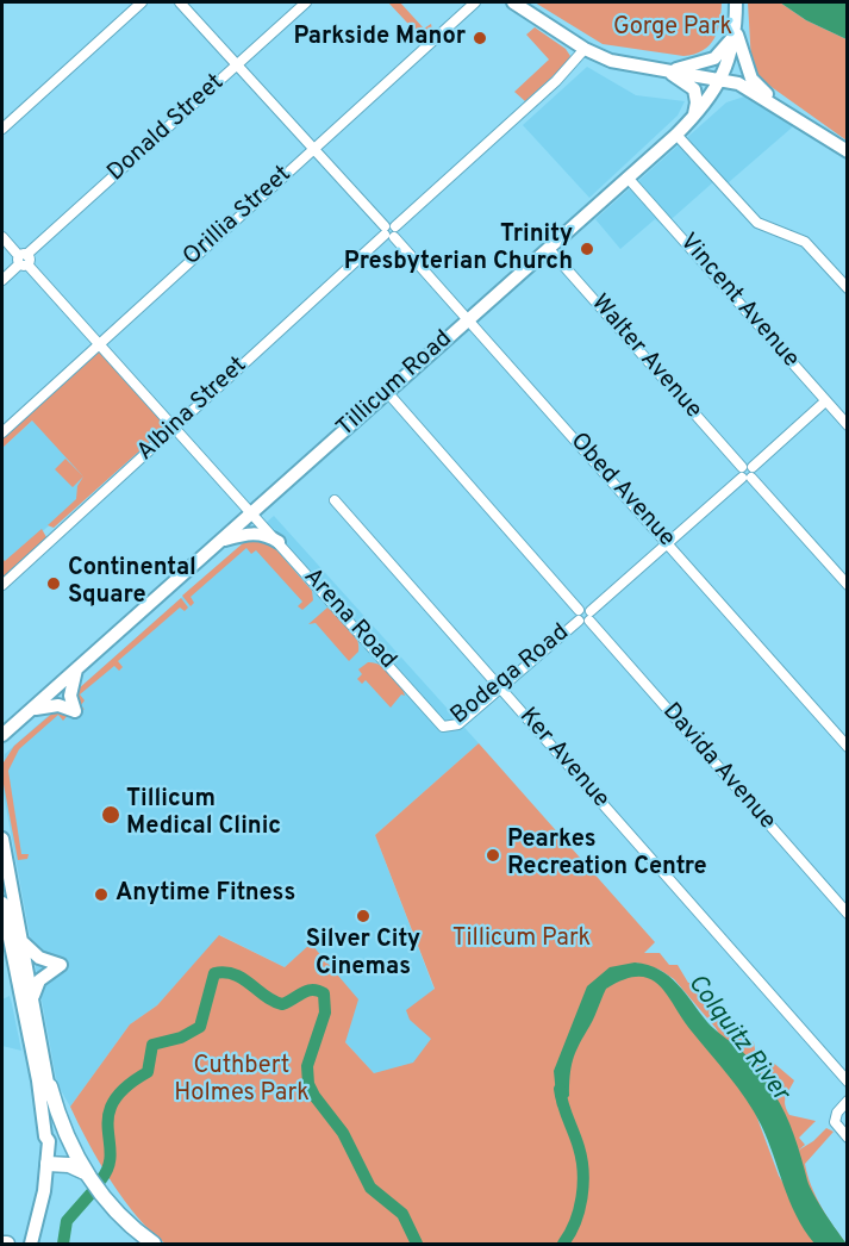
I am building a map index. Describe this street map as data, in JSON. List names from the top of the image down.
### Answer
{
  "streets": {
    "main road": ["Tillicum Road"],
    "street": [
      "Donald Street",
      "Orillia Street",
      "Vincent Avenue",
      "Walter Avenue",
      "Albina Street",
      "Obed Avenue",
      "Arena Road",
      "Bodega Road",
      "Ker Avenue",
      "Davida Avenue"
    ]
  },
  "crossings": [
    ["Donald Street", "Obed Avenue"],
    ["Donald Street", "Arena Road"],
    ["Orillia Street", "Obed Avenue"],
    ["Orillia Street", "Arena Road"],
    ["Vincent Avenue", "Tillicum Road"],
    ["Vincent Avenue", "Bodega Road"],
    ["Walter Avenue", "Tillicum Road"],
    ["Walter Avenue", "Bodega Road"],
    ["Tillicum Road", "Obed Avenue"],
    ["Tillicum Road", "Arena Road"],
    ["Albina Street", "Obed Avenue"],
    ["Albina Street", "Arena Road"],
    ["Obed Avenue", "Bodega Road"],
    ["Arena Road", "Bodega Road"],
    ["Bodega Road", "Ker Avenue"]
  ],
  "water": ["Colquitz River"],
  "parks": ["Gorge Park", "Tillicum Park", "Cuthbert Holmes Park"],
  "places": [
    "Parkside Manor",
    "Trinity Presbyterian Church",
    "Continental Square",
    "Tillicum Medical Clinic",
    "Pearkes Recreation Centre",
    "Anytime Fitness",
    "Silver City Cinemas"
  ]
}
